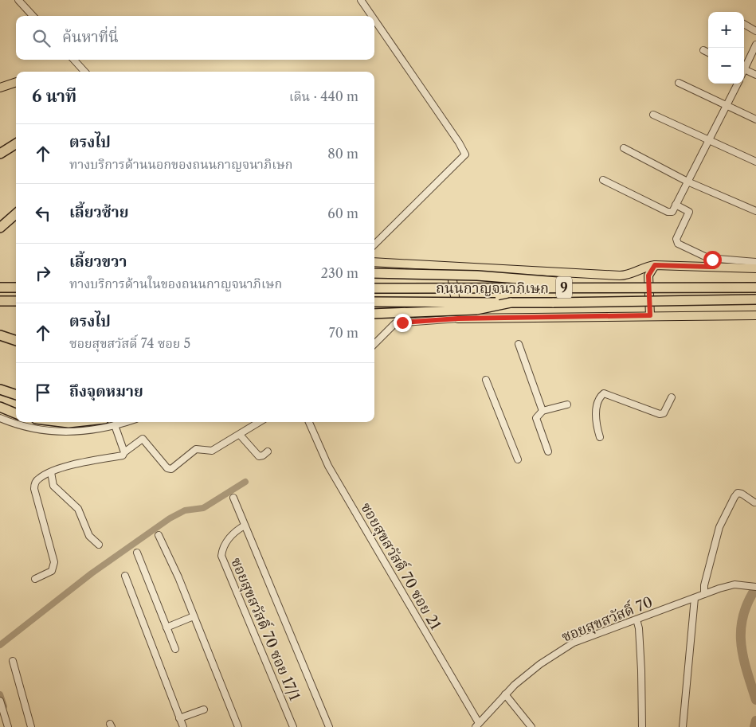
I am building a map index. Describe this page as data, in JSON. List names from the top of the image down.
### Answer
{
  "streets": {
    "highway": ["9", "ถนนกาญจนาภิเษก"],
    "street": ["ซอยสุขสวัสดิ์ 70 ซอย 21", "ซอยสุขสวัสดิ์ 70", "ซอยสุขสวัสดิ์ 70 ซอย 17/1"]
  },
  "crossings": [
    ["ซอยสุขสวัสดิ์ 70 ซอย 21", "ซอยสุขสวัสดิ์ 70"]
  ],
  "page": {
    "map_buttons": ["+", "−"],
    "search": "ค้นหาที่นี่",
    "heading": ["6 นาที", "เดิน · 440 m"],
    "list": [
      ["ตรงไป", "ทางบริการด้านนอกของถนนกาญจนาภิเษก", "80 m"],
      ["เลี้ยวซ้าย", "60 m"],
      ["เลี้ยวขวา", "ทางบริการด้านในของถนนกาญจนาภิเษก", "230 m"],
      ["ตรงไป", "ซอยสุขสวัสดิ์ 74 ซอย 5", "70 m"],
      "ถึงจุดหมาย"
    ]
  }
}
